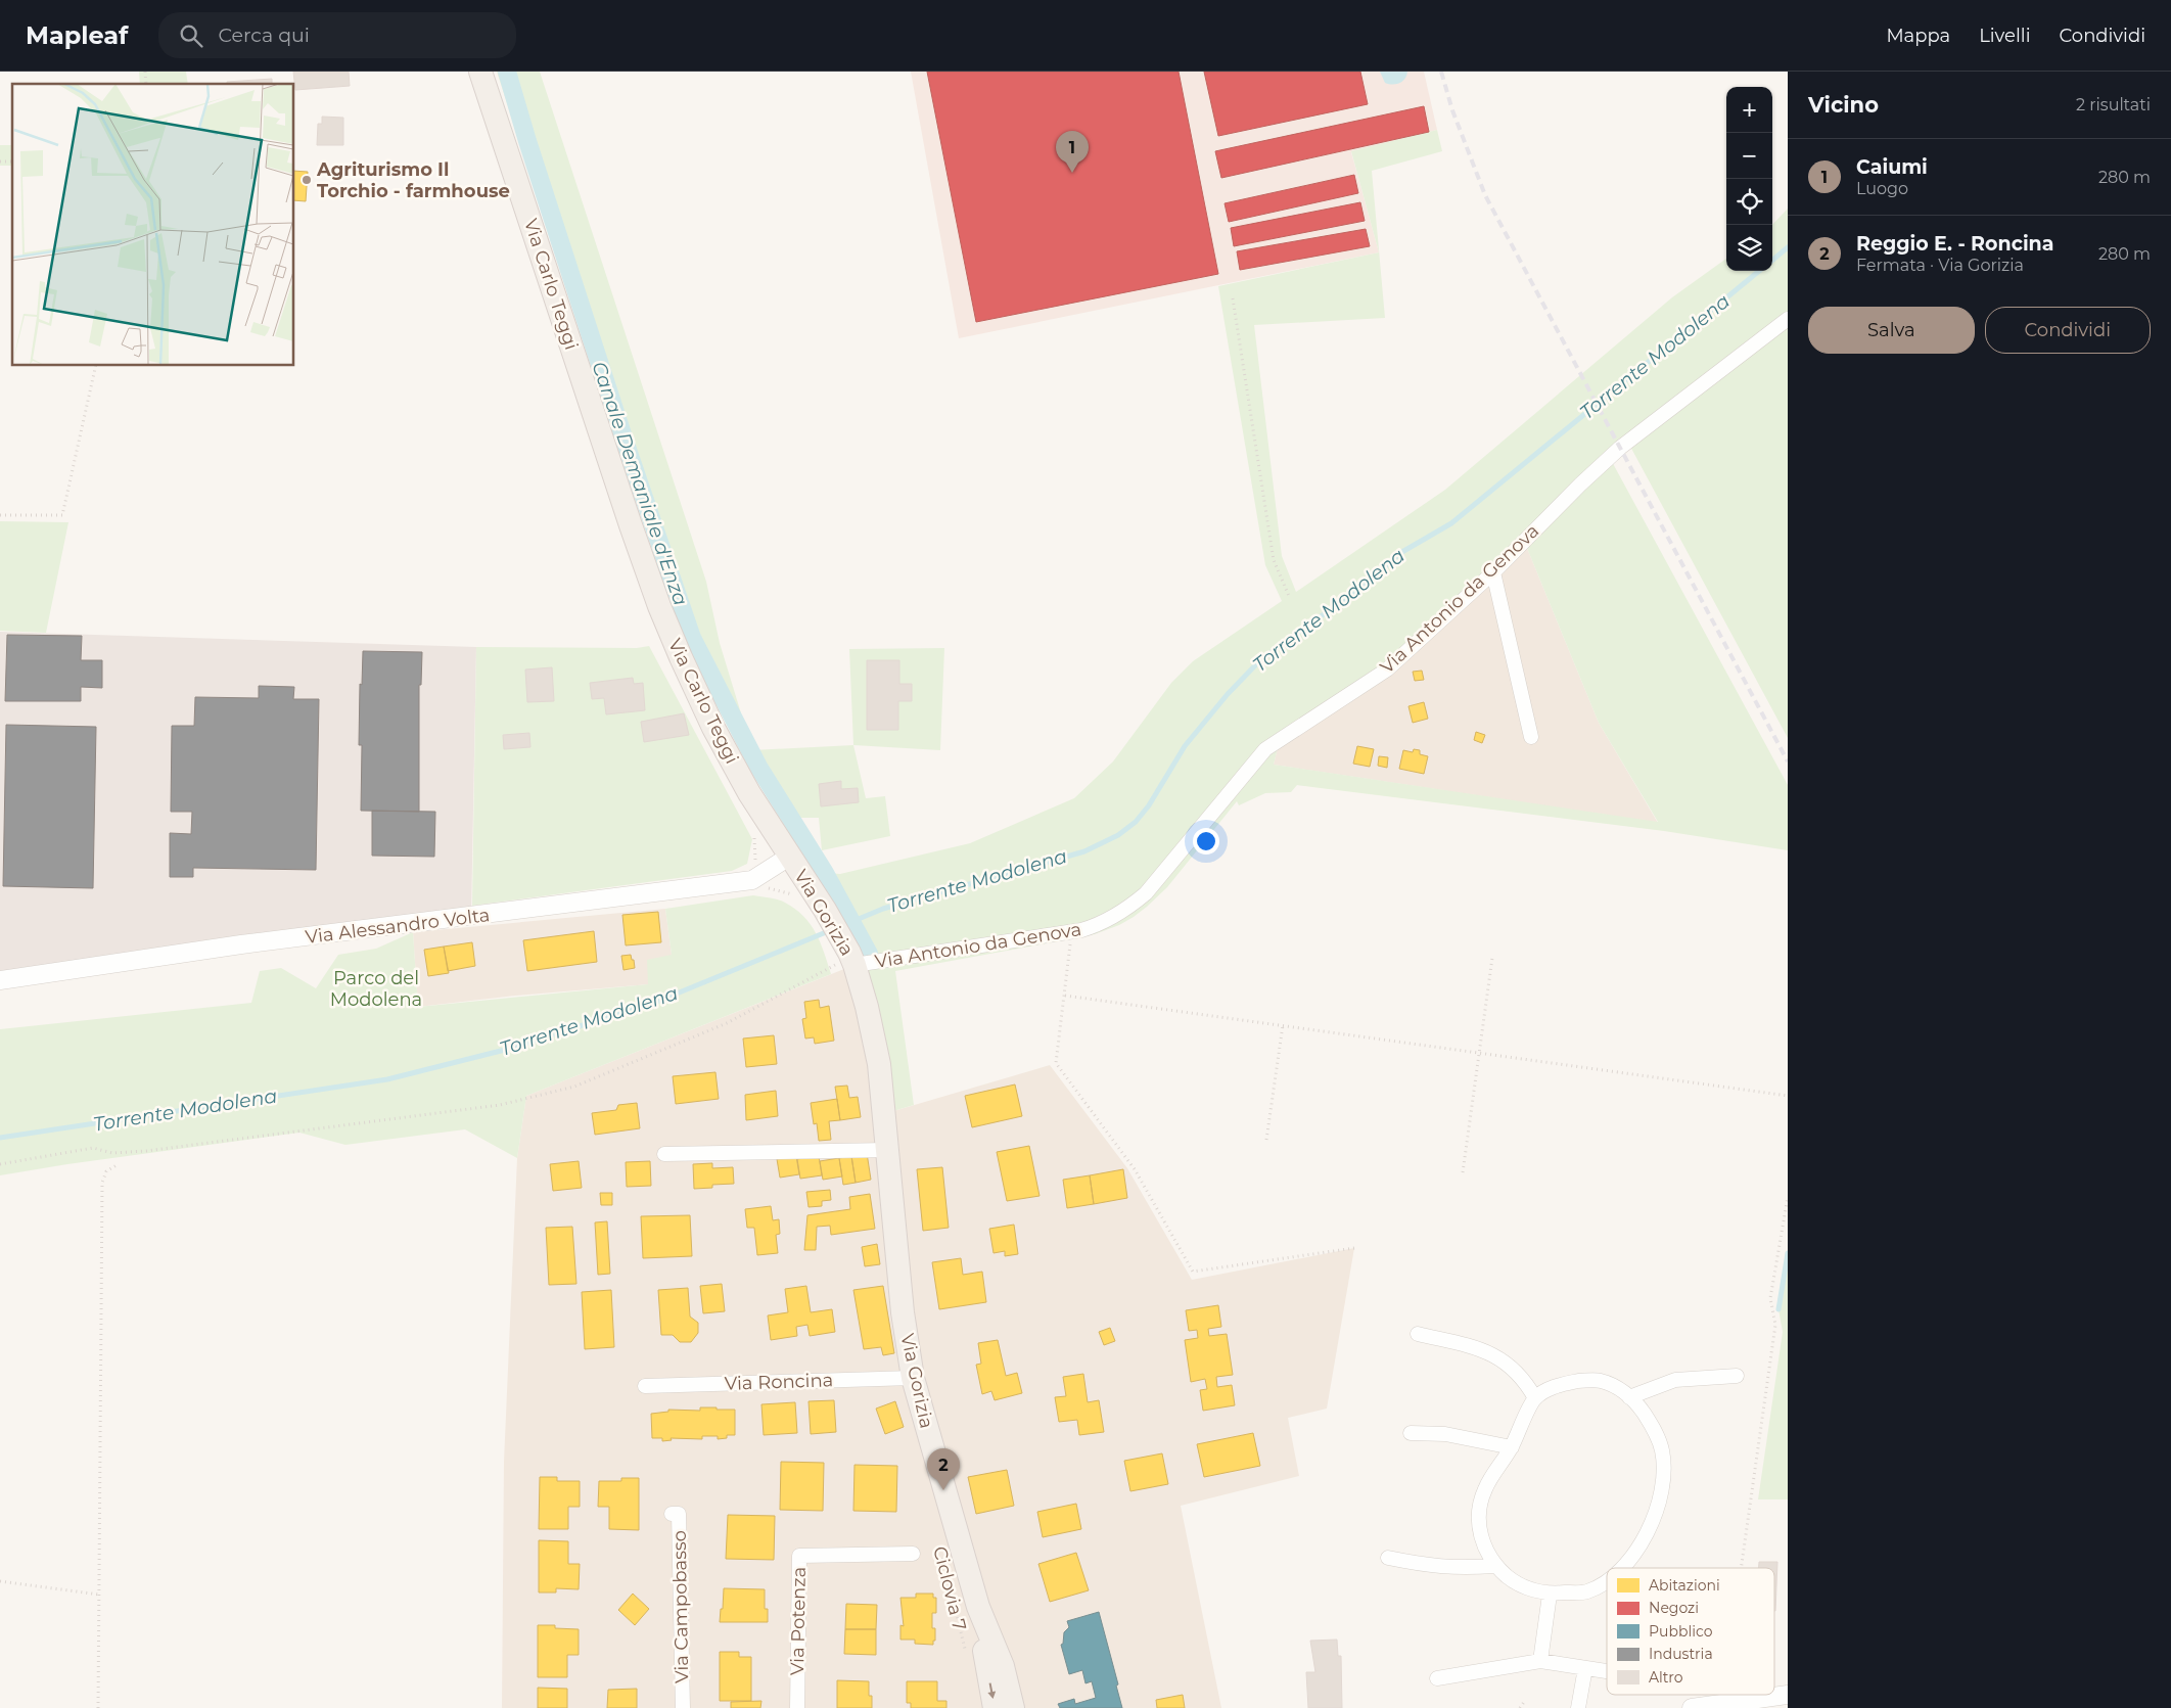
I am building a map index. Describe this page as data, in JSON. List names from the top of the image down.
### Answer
{
  "streets": {
    "main road": ["Via Carlo Teggi", "Via Gorizia"],
    "street": [
      "Via Antonio da Genova",
      "Via Alessandro Volta",
      "Via Roncina",
      "Via Campobasso",
      "Via Potenza"
    ],
    "path": ["Ciclovia 7"]
  },
  "crossings": [
    ["Via Carlo Teggi", "Via Gorizia"],
    ["Via Carlo Teggi", "Via Alessandro Volta"],
    ["Via Antonio da Genova", "Via Gorizia"],
    ["Via Gorizia", "Via Alessandro Volta"],
    ["Via Gorizia", "Via Roncina"]
  ],
  "water": ["Torrente Modolena", "Canale Demaniale d'Enza"],
  "parks": ["Parco del Modolena"],
  "places": ["Agriturismo Il Torchio - farmhouse"],
  "legend": [
    "Abitazioni",
    "Negozi",
    "Pubblico",
    "Industria",
    "Altro"
  ],
  "page": {
    "header": "Mapleaf",
    "search": "Cerca qui",
    "nav": ["Mappa", "Livelli", "Condividi"],
    "heading": ["Vicino", "2 risultati"],
    "map_buttons": ["+", "−"],
    "pins": ["1", "2"],
    "list": [
      {
        "mark": "1",
        "name": "Caiumi",
        "note": "Luogo",
        "value": "280 m"
      },
      {
        "mark": "2",
        "name": "Reggio E. - Roncina",
        "note": "Fermata · Via Gorizia",
        "value": "280 m"
      }
    ],
    "buttons": ["Salva", "Condividi"]
  }
}
